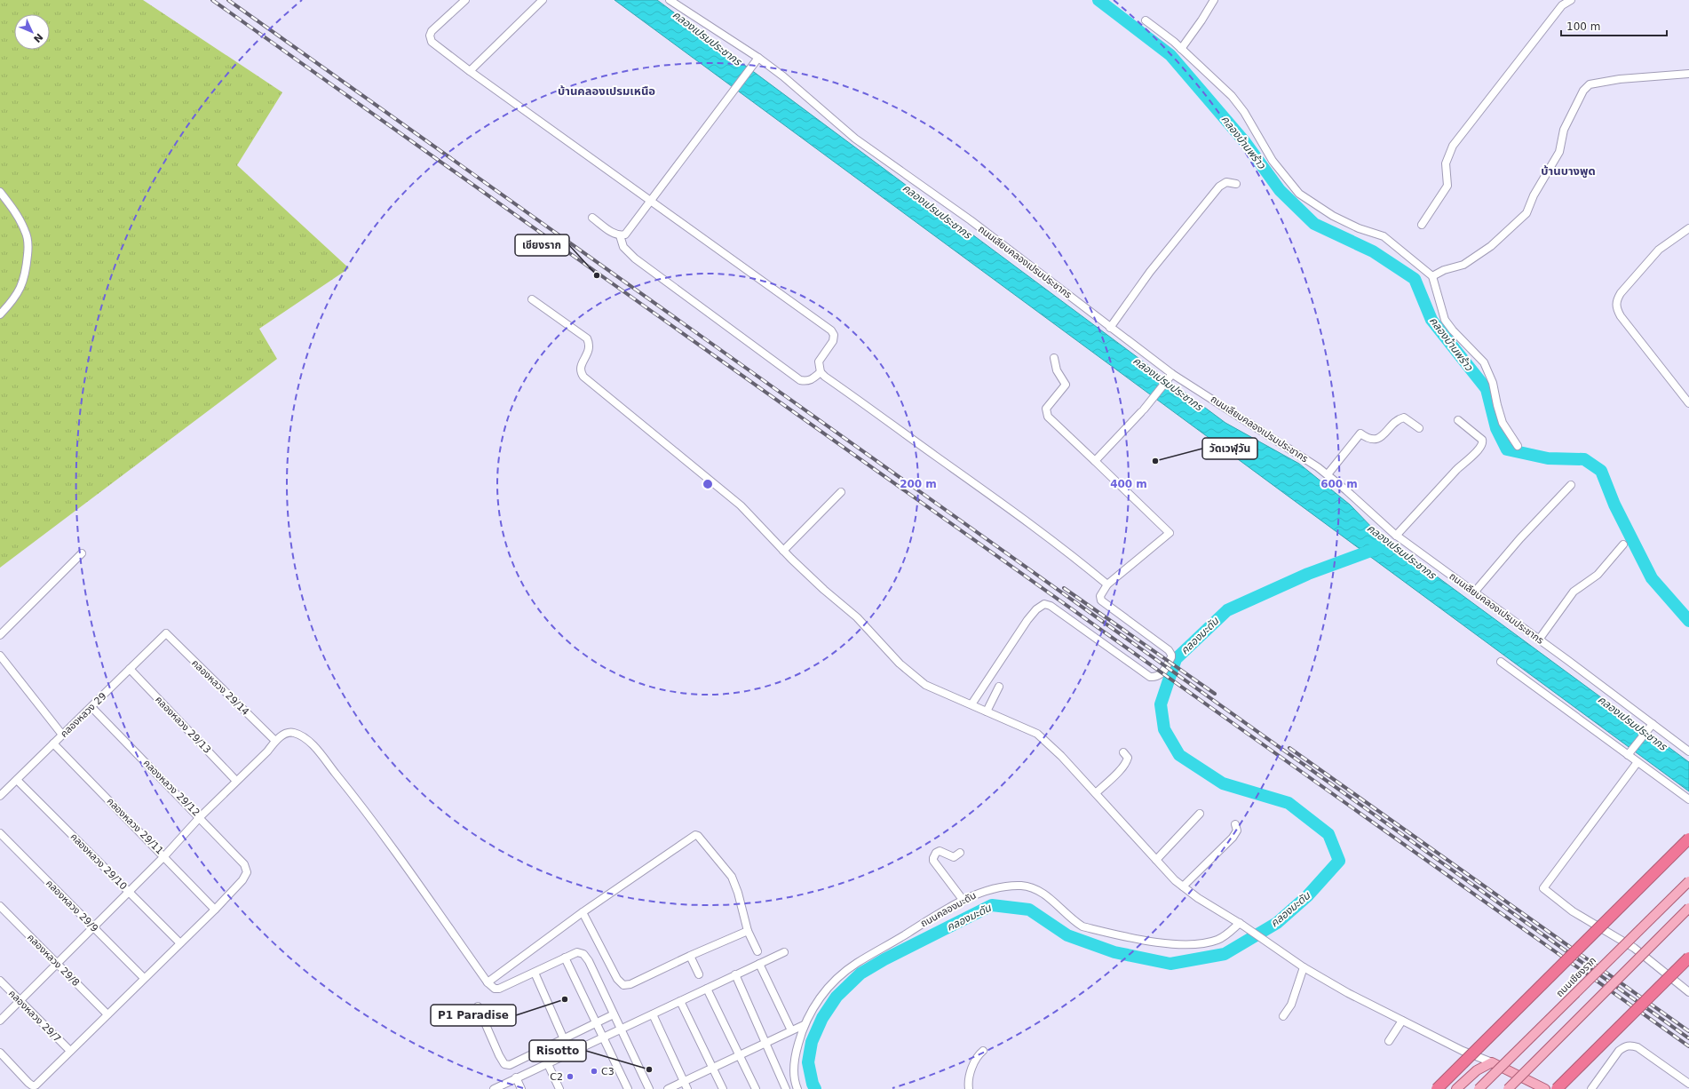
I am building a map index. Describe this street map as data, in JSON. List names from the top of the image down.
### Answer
{
  "streets": {
    "main road": ["ถนนเชียงราก"],
    "street": [
      "ถนนเลียบคลองเปรมประชากร",
      "คลองหลวง 29/14",
      "คลองหลวง 29",
      "คลองหลวง 29/13",
      "คลองหลวง 29/12",
      "คลองหลวง 29/11",
      "คลองหลวง 29/10",
      "คลองหลวง 29/9",
      "ถนนคลองมะดัน",
      "คลองหลวง 29/8",
      "คลองหลวง 29/7"
    ]
  },
  "crossings": [
    ["คลองหลวง 29/14", "คลองหลวง 29"],
    ["คลองหลวง 29", "คลองหลวง 29/13"],
    ["คลองหลวง 29", "คลองหลวง 29/12"],
    ["คลองหลวง 29", "คลองหลวง 29/11"],
    ["คลองหลวง 29", "คลองหลวง 29/10"],
    ["คลองหลวง 29/12", "คลองหลวง 29/11"]
  ],
  "districts": ["บ้านคลองเปรมเหนือ", "บ้านบางพูด"],
  "water": ["คลองเปรมประชากร", "คลองบ้านพร้าว", "คลองมะดัน"],
  "places": [
    "เชียงราก",
    "วัดเวฬุวัน",
    "P1 Paradise",
    "Risotto",
    "C3",
    "C2"
  ],
  "scale_bar": "100 m",
  "north": "bottom right",
  "rings": ["200 m", "400 m", "600 m"]
}
